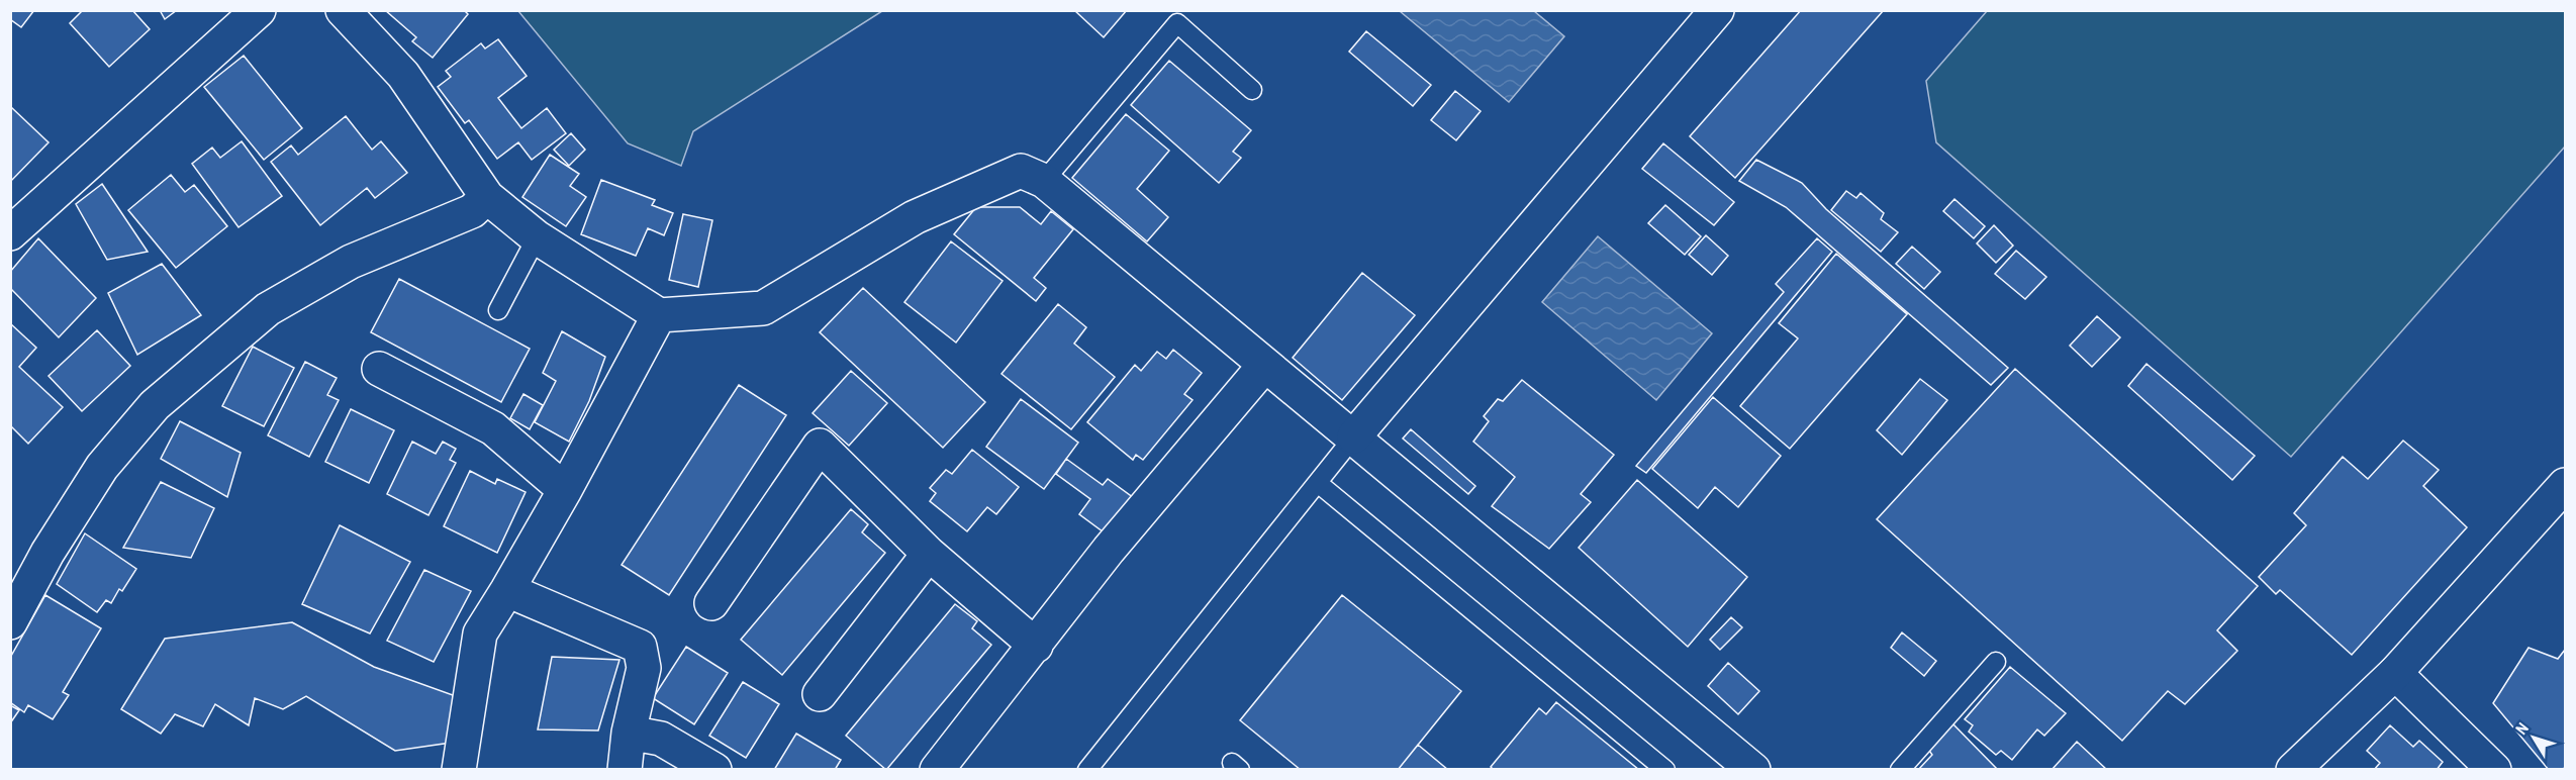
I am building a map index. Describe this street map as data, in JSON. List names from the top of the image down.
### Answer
{
  "north": "top left"
}
